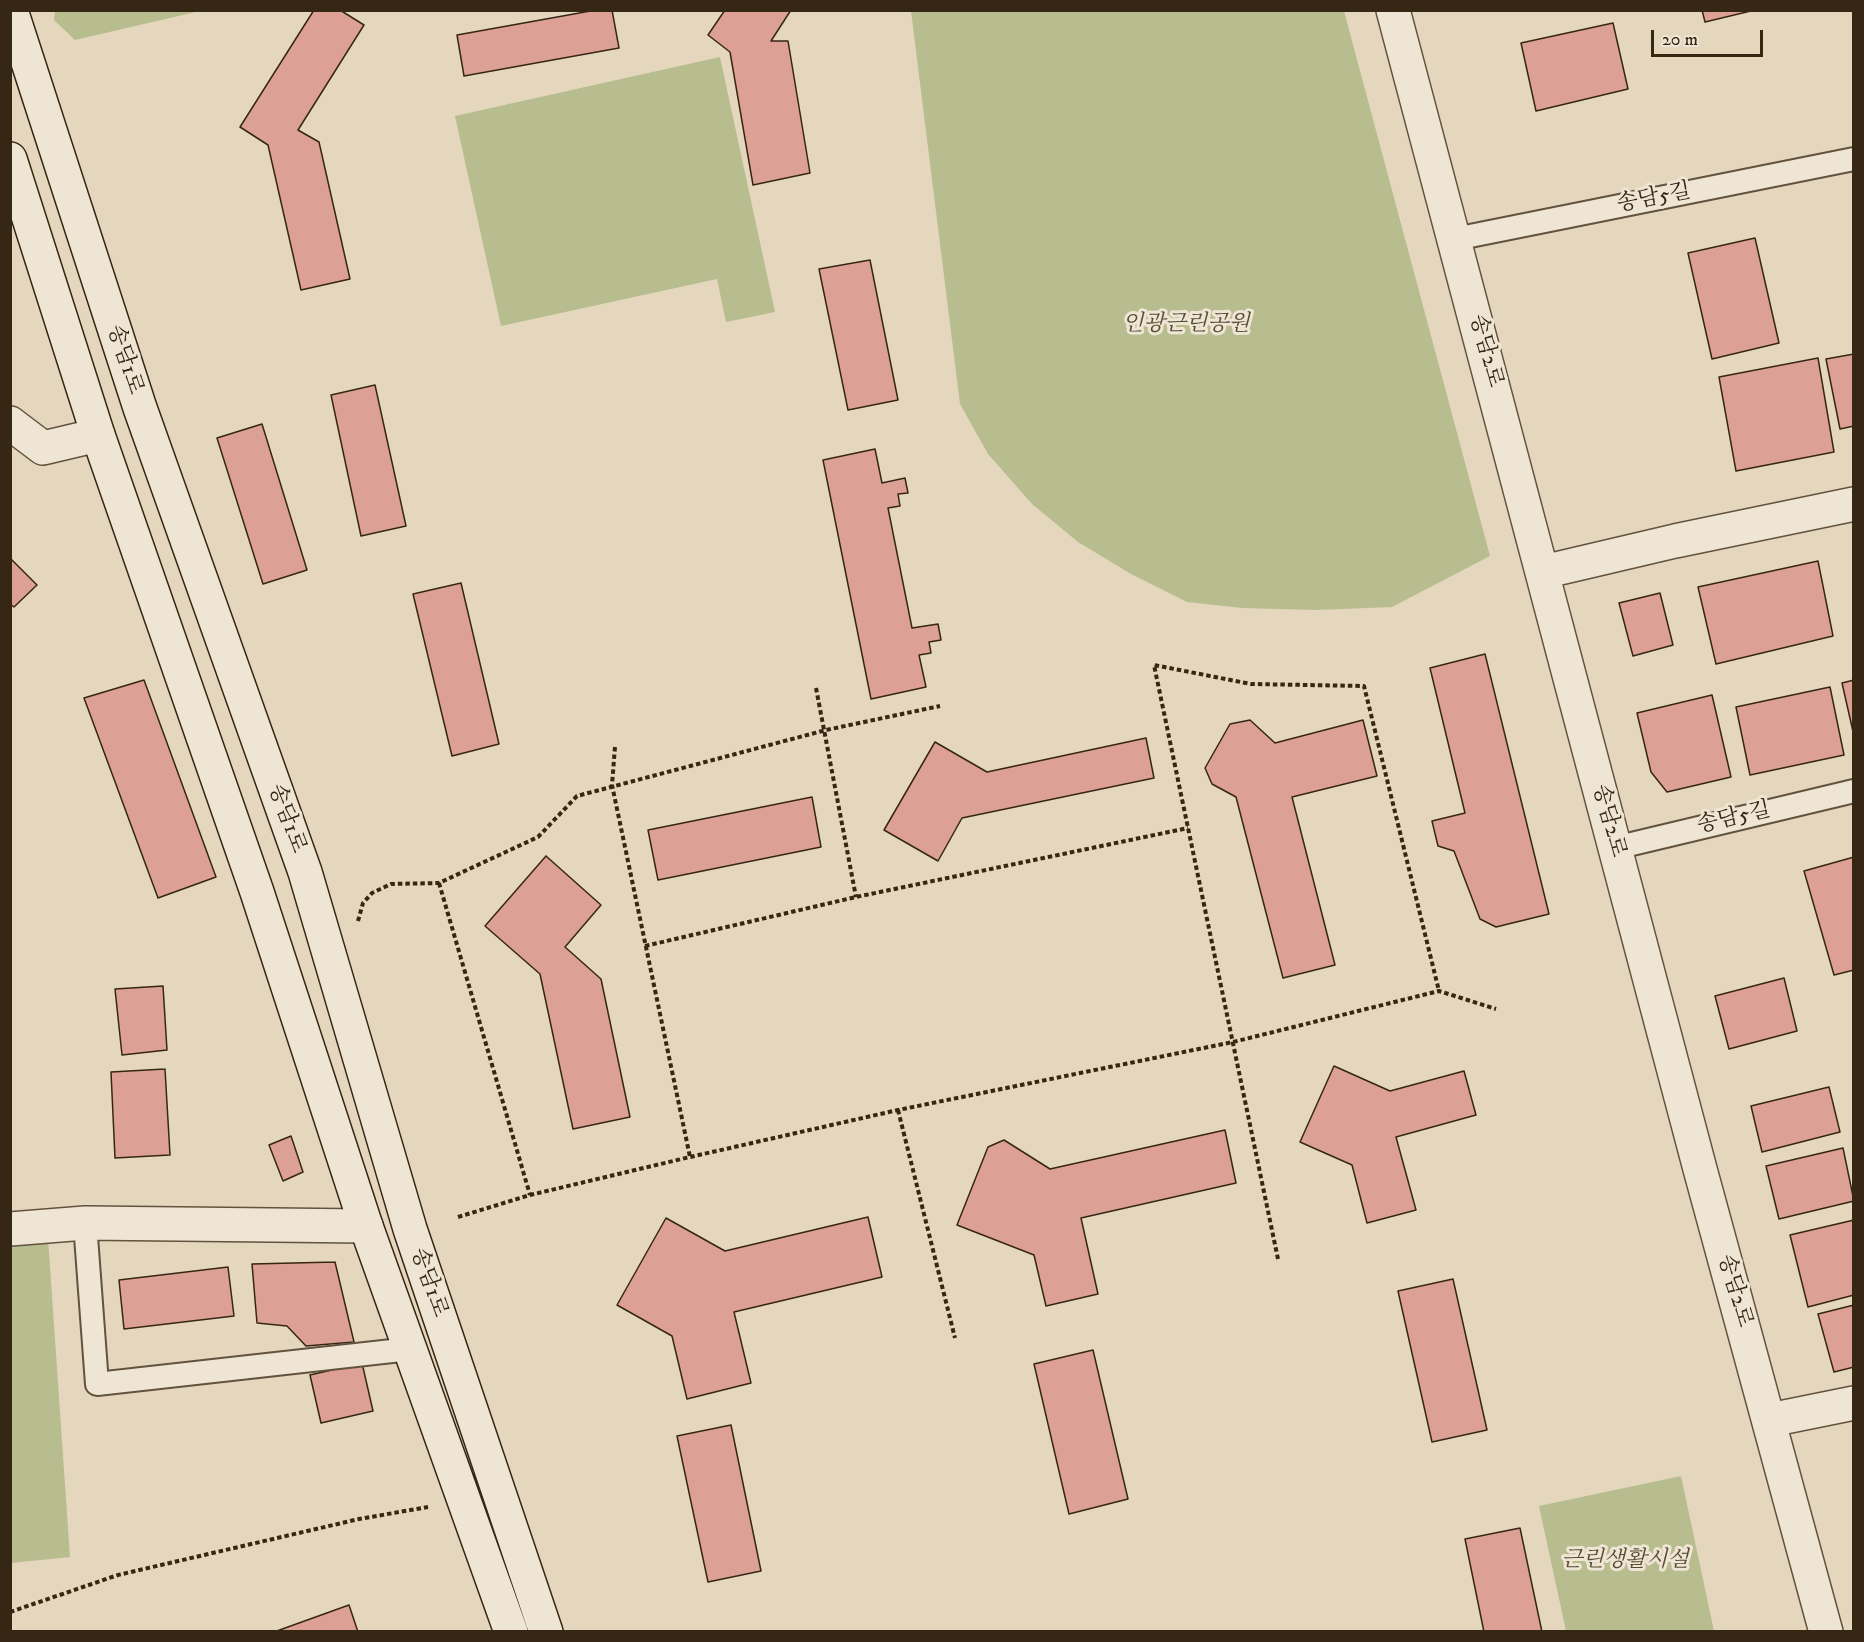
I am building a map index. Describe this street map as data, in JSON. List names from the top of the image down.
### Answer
{
  "streets": {
    "main road": ["송담2로", "송담1로"],
    "lane": ["송담5길"]
  },
  "crossings": [
    ["송담5길", "송담2로"]
  ],
  "parks": ["인광근린공원", "근린생활시설"],
  "scale_bar": "20 m"
}
